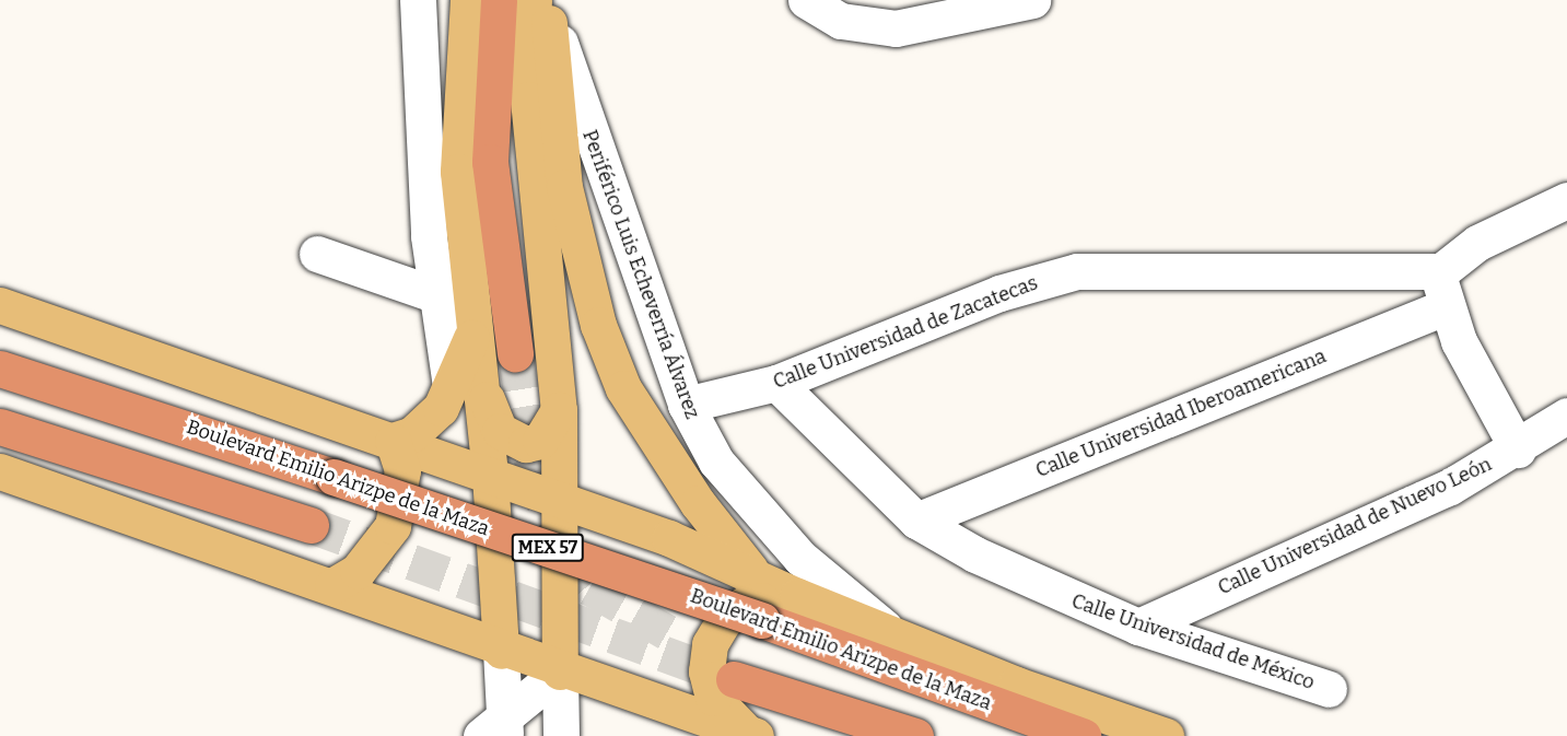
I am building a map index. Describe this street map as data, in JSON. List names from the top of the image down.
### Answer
{
  "streets": {
    "highway": ["Boulevard Emilio Arizpe de la Maza", "MEX 57"],
    "main road": ["Periférico Luis Echeverría Álvarez"],
    "street": [
      "Calle Universidad de Zacatecas",
      "Calle Universidad Iberoamericana",
      "Calle Universidad de Nuevo León",
      "Calle Universidad de México"
    ]
  },
  "crossings": [
    ["Periférico Luis Echeverría Álvarez", "Calle Universidad de Zacatecas"],
    ["Periférico Luis Echeverría Álvarez", "MEX 57"],
    ["Calle Universidad de Zacatecas", "Calle Universidad de México"],
    ["Calle Universidad Iberoamericana", "Calle Universidad de México"],
    ["Calle Universidad de Nuevo León", "Calle Universidad de México"]
  ]
}
